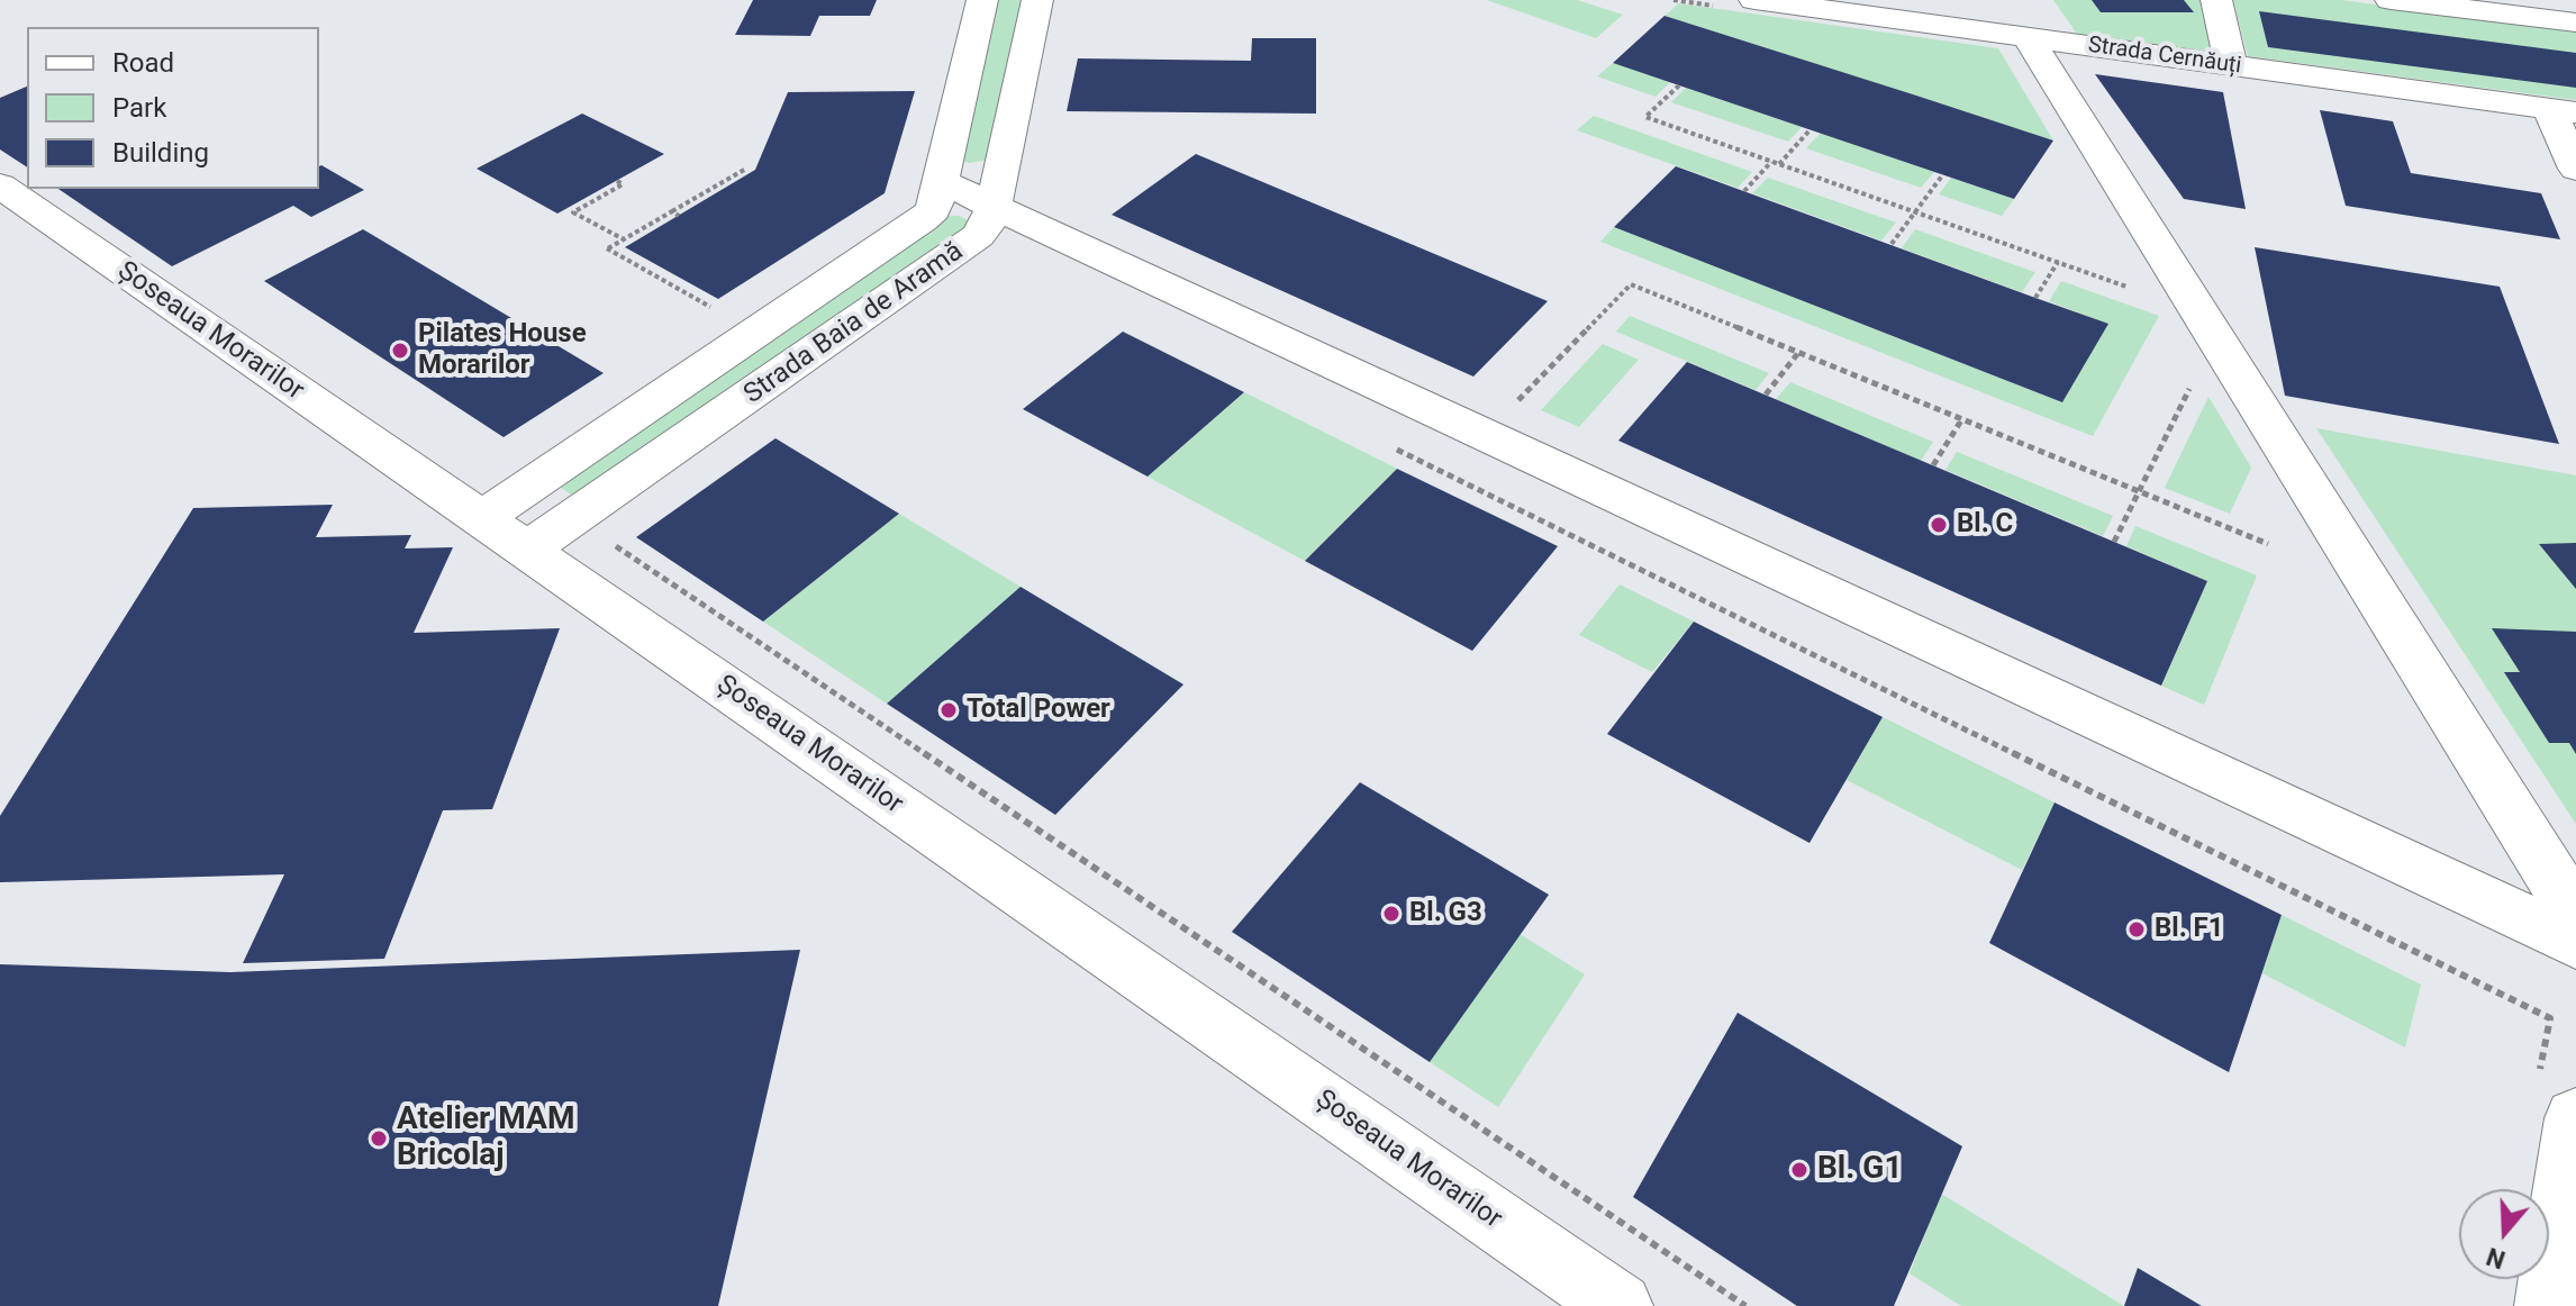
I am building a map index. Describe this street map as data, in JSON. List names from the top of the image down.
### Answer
{
  "streets": {
    "street": ["Strada Cernăuți", "Strada Baia de Aramă", "Șoseaua Morarilor"]
  },
  "crossings": [
    ["Strada Baia de Aramă", "Șoseaua Morarilor"]
  ],
  "places": [
    "Pilates House Morarilor",
    "Bl. C",
    "Total Power",
    "Bl. G3",
    "Bl. F1",
    "Atelier MAM Bricolaj",
    "Bl. G1"
  ],
  "legend": ["Road", "Park", "Building"],
  "north": "bottom"
}
